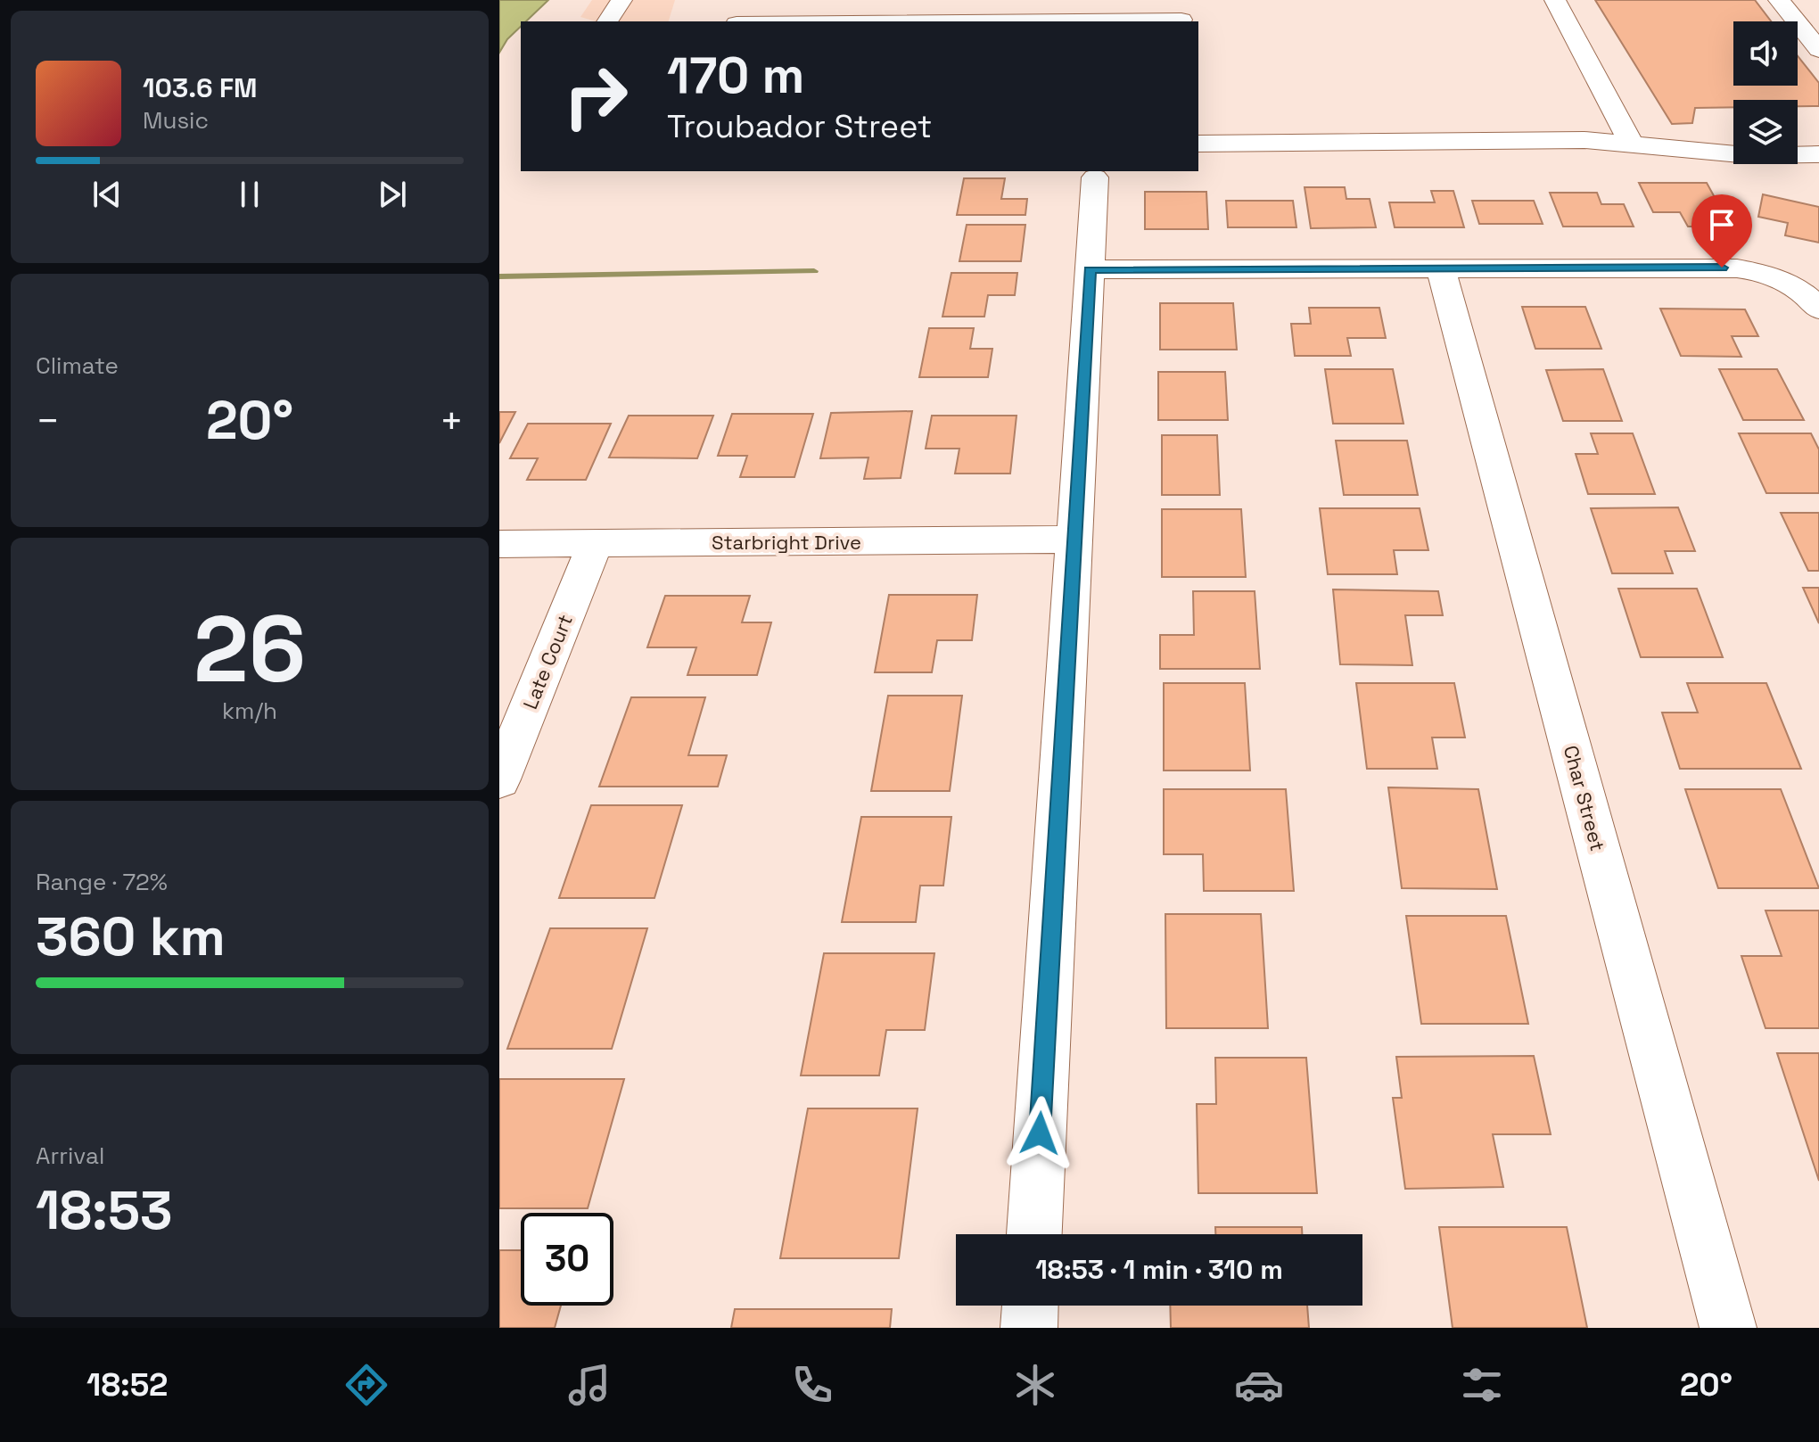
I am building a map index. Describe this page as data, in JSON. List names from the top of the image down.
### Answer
{
  "streets": {
    "street": ["Starbright Drive", "Late Court", "Char Street"]
  },
  "crossings": [
    ["Starbright Drive", "Late Court"]
  ],
  "page": {
    "turn": ["170 m", "Troubador Street"],
    "song": ["103.6 FM", "Music"],
    "tile": [
      "Climate",
      ["26", "km/h"],
      ["Range · 72%", "360 km"],
      ["Arrival", "18:53"]
    ],
    "heat": ["−", "20°", "+"],
    "limit": "30",
    "trip": "18:53 · 1 min · 310 m",
    "tabs": ["18:52", "20°"]
  }
}
